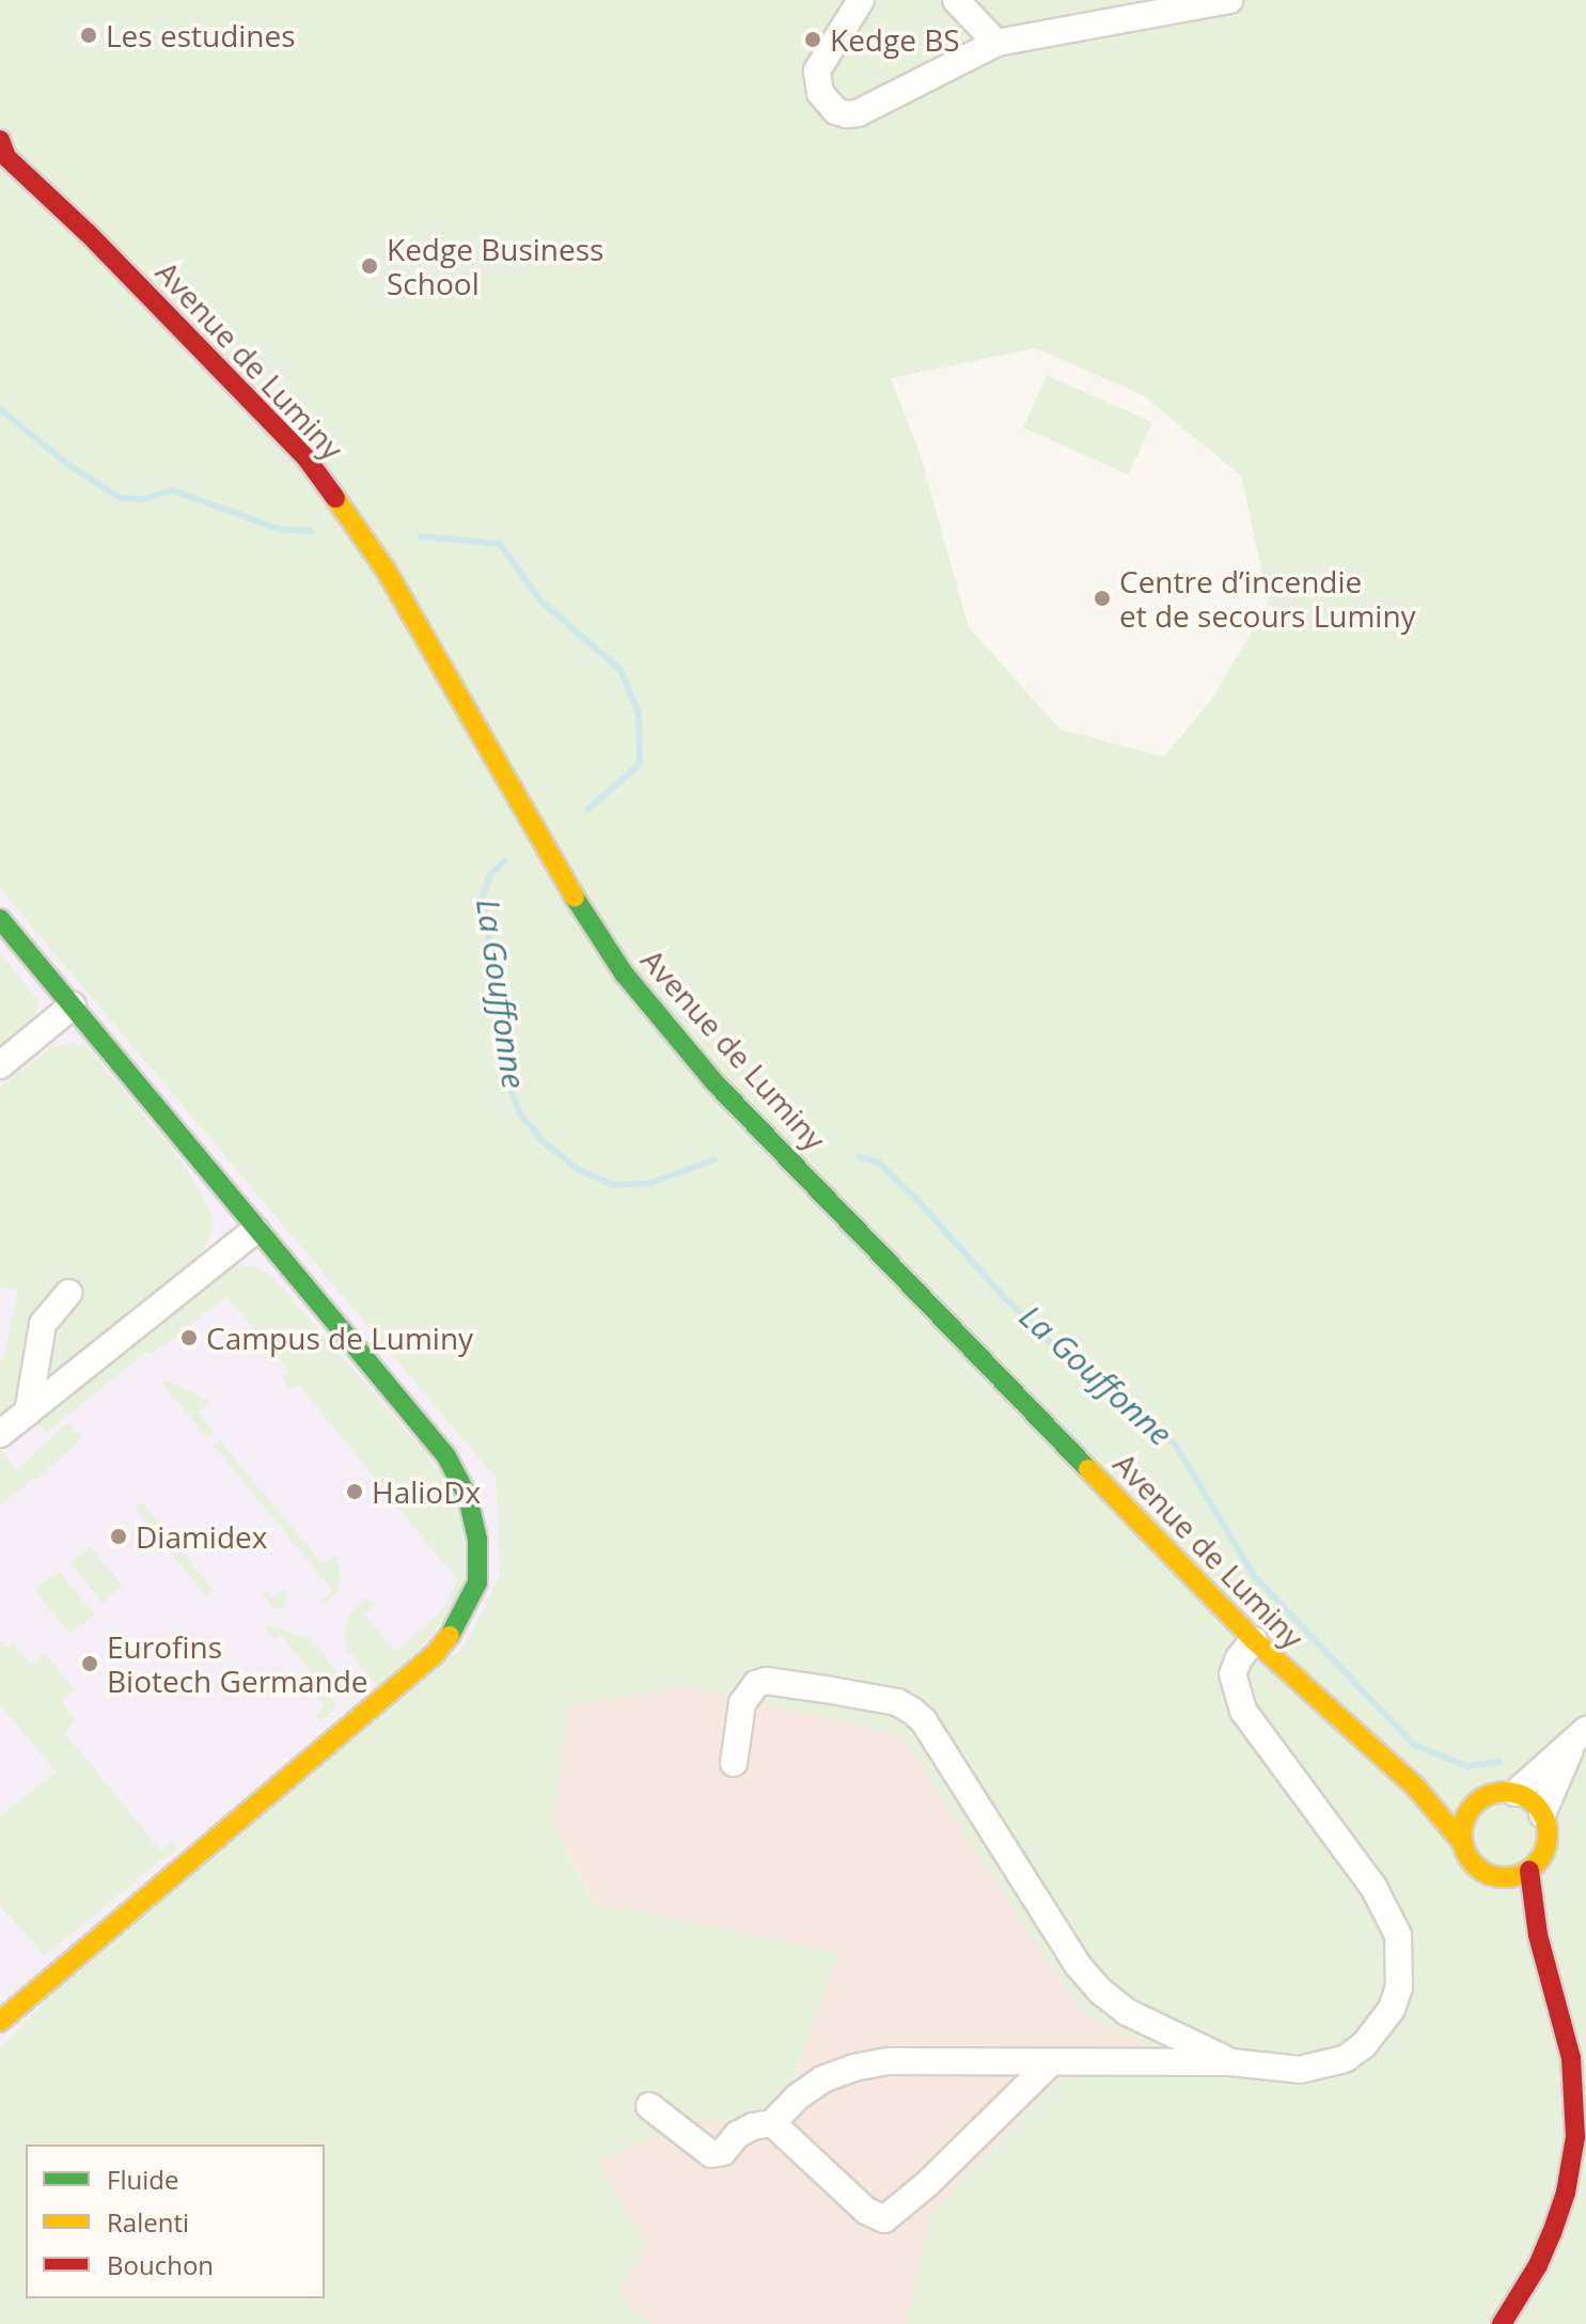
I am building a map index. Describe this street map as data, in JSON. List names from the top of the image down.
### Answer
{
  "streets": {
    "street": ["Avenue de Luminy"]
  },
  "water": ["La Gouffonne"],
  "places": [
    "Les estudines",
    "Kedge BS",
    "Kedge Business School",
    "Centre d’incendie et de secours Luminy",
    "Campus de Luminy",
    "HalioDx",
    "Diamidex",
    "Eurofins Biotech Germande"
  ],
  "legend": ["Fluide", "Ralenti", "Bouchon"]
}
